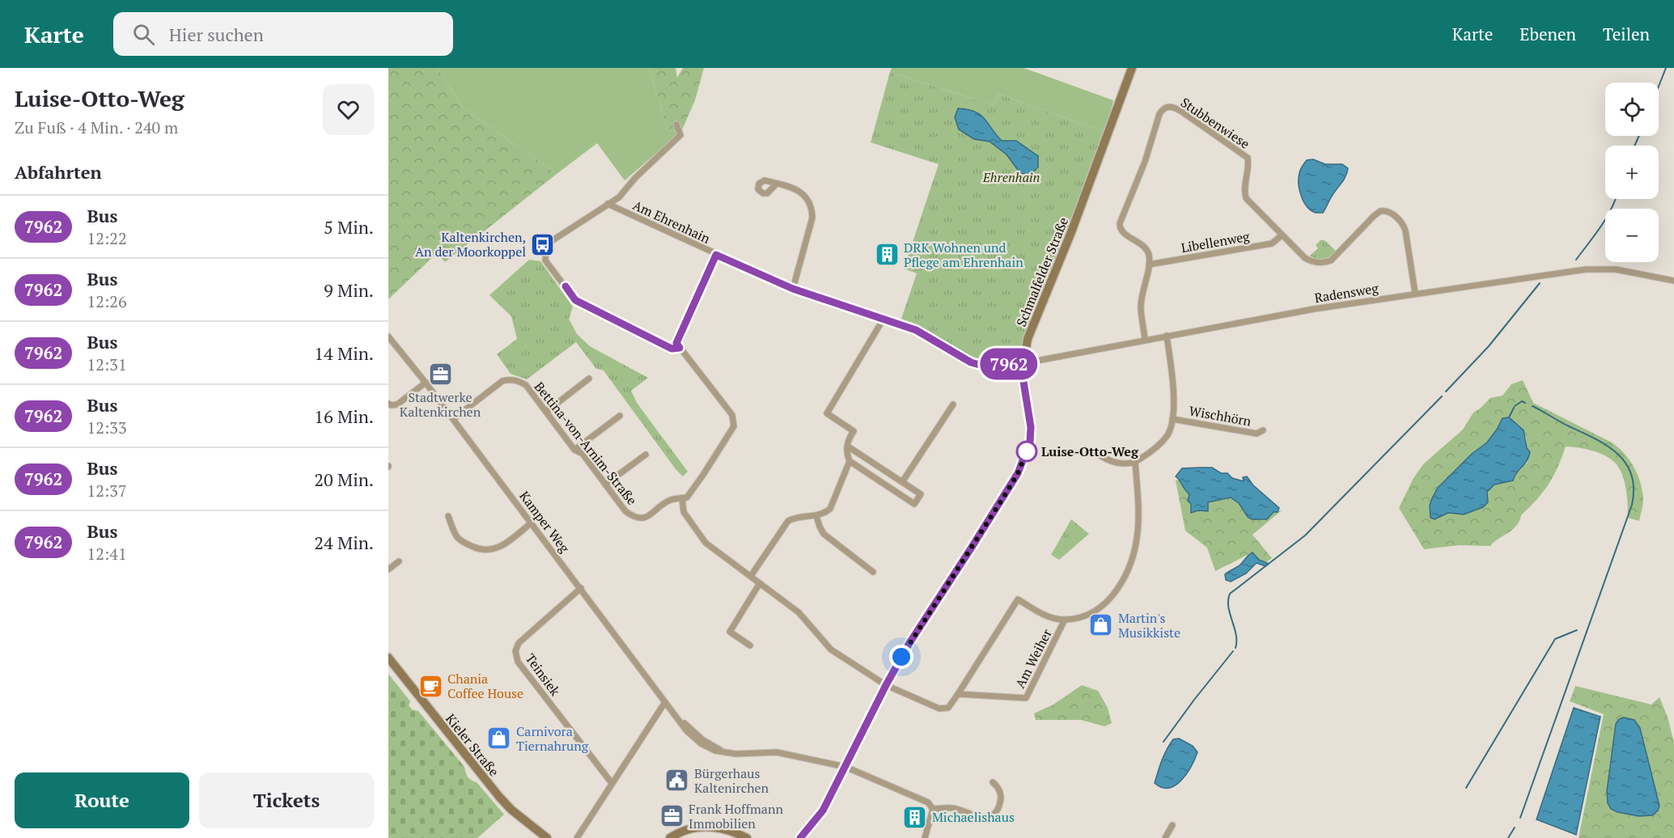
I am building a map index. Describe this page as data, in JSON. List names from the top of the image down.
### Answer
{
  "streets": {
    "main road": ["Schmalfelder Straße", "Kieler Straße"],
    "street": [
      "Stubbenwiese",
      "Am Ehrenhain",
      "Libellenweg",
      "Radensweg",
      "Wischhörn",
      "Bettina-von-Arnim-Straße",
      "Kamper Weg",
      "Am Weiher",
      "Teinsiek"
    ]
  },
  "crossings": [
    ["Stubbenwiese", "Libellenweg"],
    ["Stubbenwiese", "Radensweg"],
    ["Am Ehrenhain", "Schmalfelder Straße"],
    ["Am Ehrenhain", "Radensweg"],
    ["Schmalfelder Straße", "Radensweg"],
    ["Schmalfelder Straße", "Kamper Weg"],
    ["Bettina-von-Arnim-Straße", "Kamper Weg"],
    ["Kamper Weg", "Teinsiek"]
  ],
  "parks": ["Ehrenhain"],
  "places": {
    "bus stop": ["Kaltenkirchen, An der Moorkoppel"],
    "building": ["DRK Wohnen und Pflege am Ehrenhain", "Michaelishaus"],
    "office": ["Stadtwerke Kaltenkirchen", "Frank Hoffmann Immobilien"],
    "other": ["Luise-Otto-Weg"],
    "shop": ["Martin's Musikkiste", "Carnivora Tiernahrung"],
    "cafe": ["Chania Coffee House"],
    "public building": ["Bürgerhaus Kaltenirchen"]
  },
  "lines": ["bus line 7962"],
  "page": {
    "header": "Karte",
    "search": "Hier suchen",
    "nav": ["Karte", "Ebenen", "Teilen"],
    "heading": [
      ["Luise-Otto-Weg", "Zu Fuß · 4 Min. · 240 m"],
      "Abfahrten"
    ],
    "on_map": "7962",
    "map_buttons": ["+", "−"],
    "list": [
      {
        "mark": "7962",
        "name": "Bus",
        "note": "12:22",
        "value": "5 Min."
      },
      {
        "mark": "7962",
        "name": "Bus",
        "note": "12:26",
        "value": "9 Min."
      },
      {
        "mark": "7962",
        "name": "Bus",
        "note": "12:31",
        "value": "14 Min."
      },
      {
        "mark": "7962",
        "name": "Bus",
        "note": "12:33",
        "value": "16 Min."
      },
      {
        "mark": "7962",
        "name": "Bus",
        "note": "12:37",
        "value": "20 Min."
      },
      {
        "mark": "7962",
        "name": "Bus",
        "note": "12:41",
        "value": "24 Min."
      }
    ],
    "buttons": ["Route", "Tickets"]
  }
}
